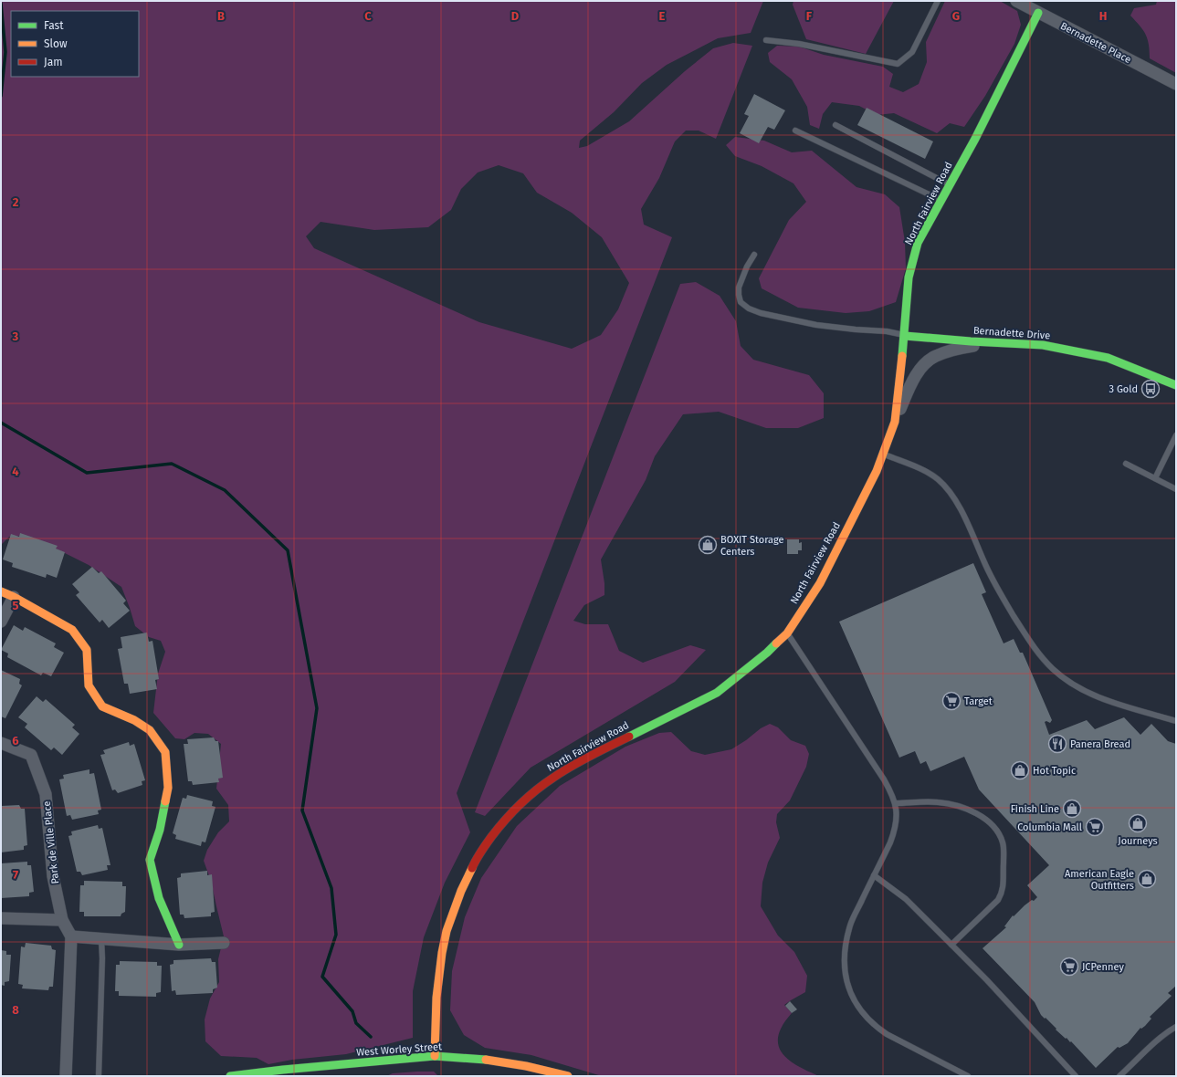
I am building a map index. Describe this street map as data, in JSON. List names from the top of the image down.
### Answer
{
  "streets": {
    "street": [
      "Bernadette Place",
      "North Fairview Road",
      "Bernadette Drive",
      "Park de Ville Place",
      "West Worley Street"
    ]
  },
  "crossings": [
    ["Bernadette Place", "North Fairview Road"],
    ["North Fairview Road", "Bernadette Drive"],
    ["North Fairview Road", "West Worley Street"]
  ],
  "places": {
    "bus stop": ["3 Gold"],
    "shop": [
      "BOXIT Storage Centers",
      "Hot Topic",
      "Finish Line",
      "Journeys",
      "American Eagle Outfitters"
    ],
    "supermarket": ["Target", "Columbia Mall", "JCPenney"],
    "restaurant": ["Panera Bread"]
  },
  "legend": ["Fast", "Slow", "Jam"],
  "grid": {
    "columns": [
      "B",
      "C",
      "D",
      "E",
      "F",
      "G",
      "H"
    ],
    "rows": [
      "2",
      "3",
      "4",
      "5",
      "6",
      "7",
      "8"
    ]
  }
}
